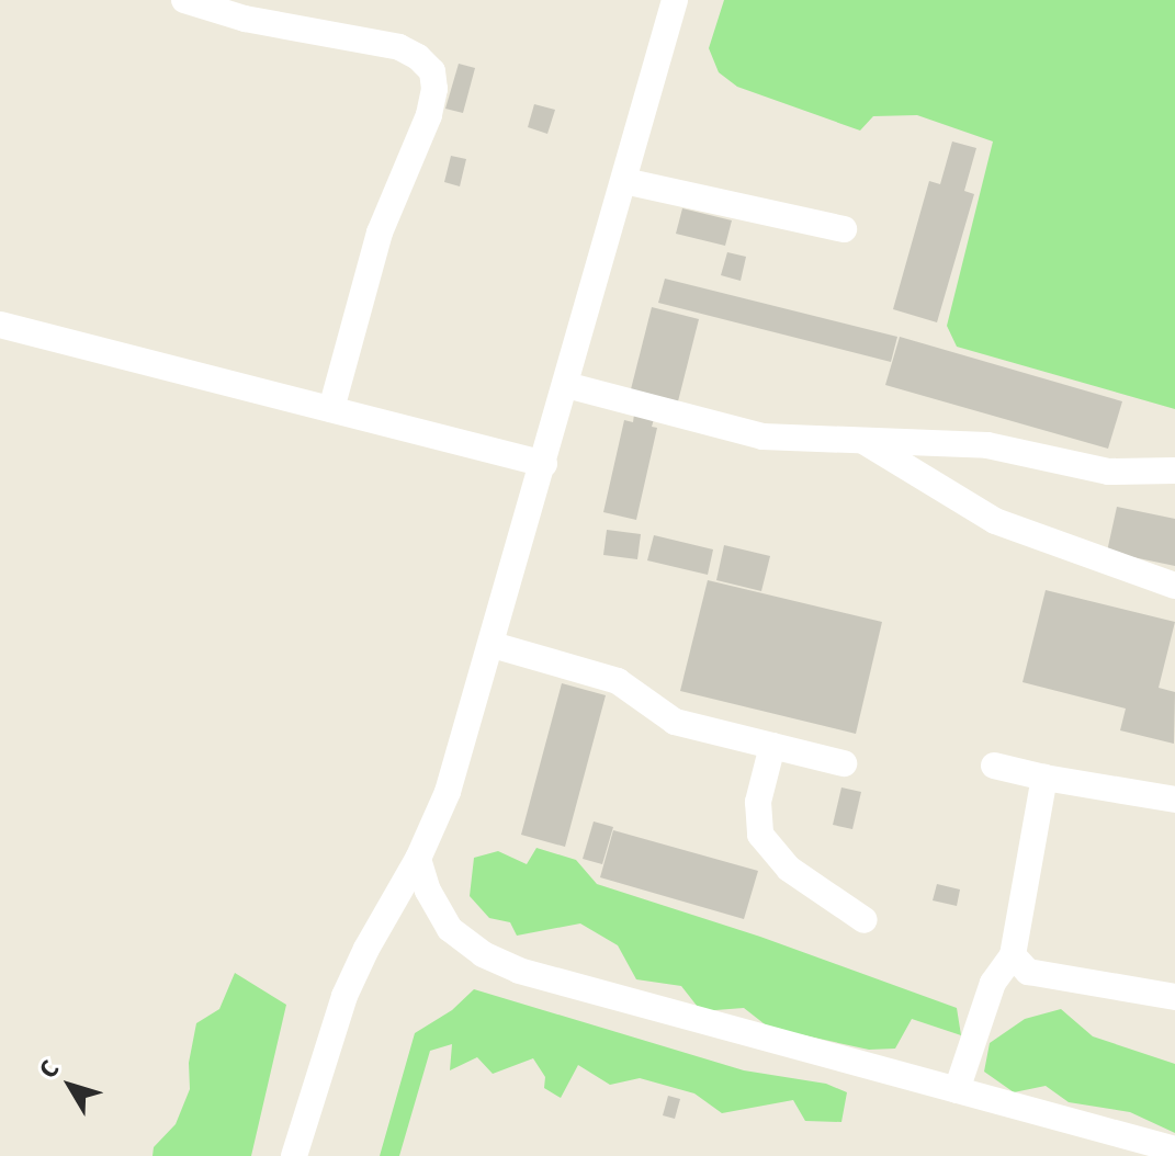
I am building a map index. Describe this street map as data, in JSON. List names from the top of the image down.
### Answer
{
  "north": "top left"
}
